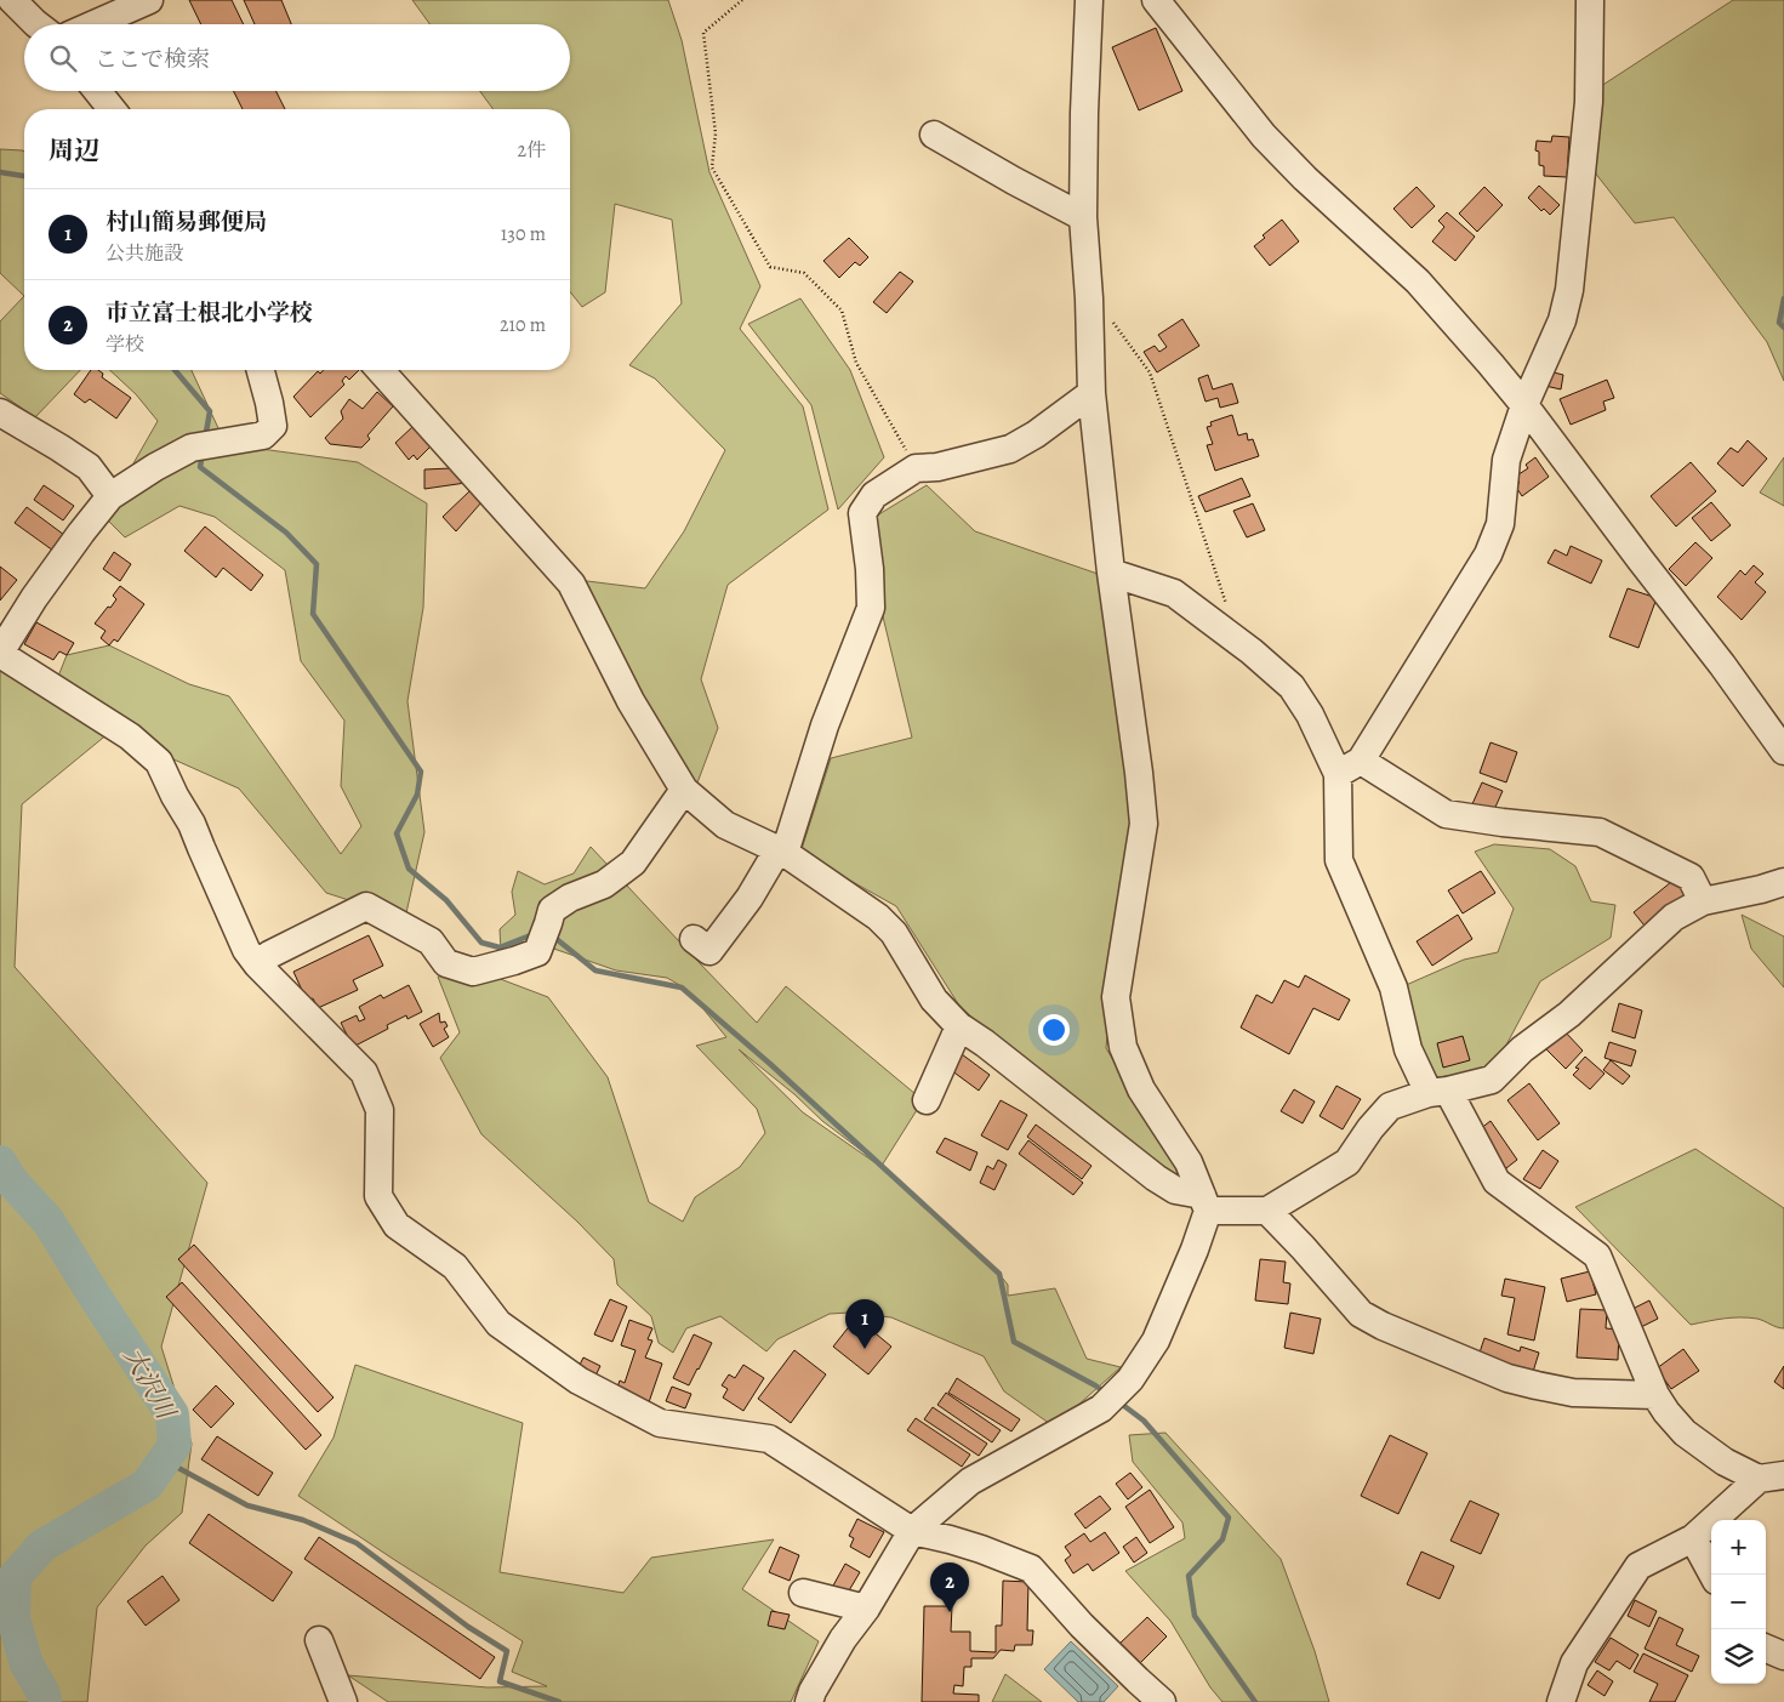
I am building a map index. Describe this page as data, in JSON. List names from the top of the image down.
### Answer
{
  "water": ["大沢川"],
  "page": {
    "search": "ここで検索",
    "heading": ["周辺", "2件"],
    "list": [
      {
        "mark": "1",
        "name": "村山簡易郵便局",
        "note": "公共施設",
        "value": "130 m"
      },
      {
        "mark": "2",
        "name": "市立富士根北小学校",
        "note": "学校",
        "value": "210 m"
      }
    ],
    "pins": ["1", "2"],
    "map_buttons": ["+", "−"]
  }
}
